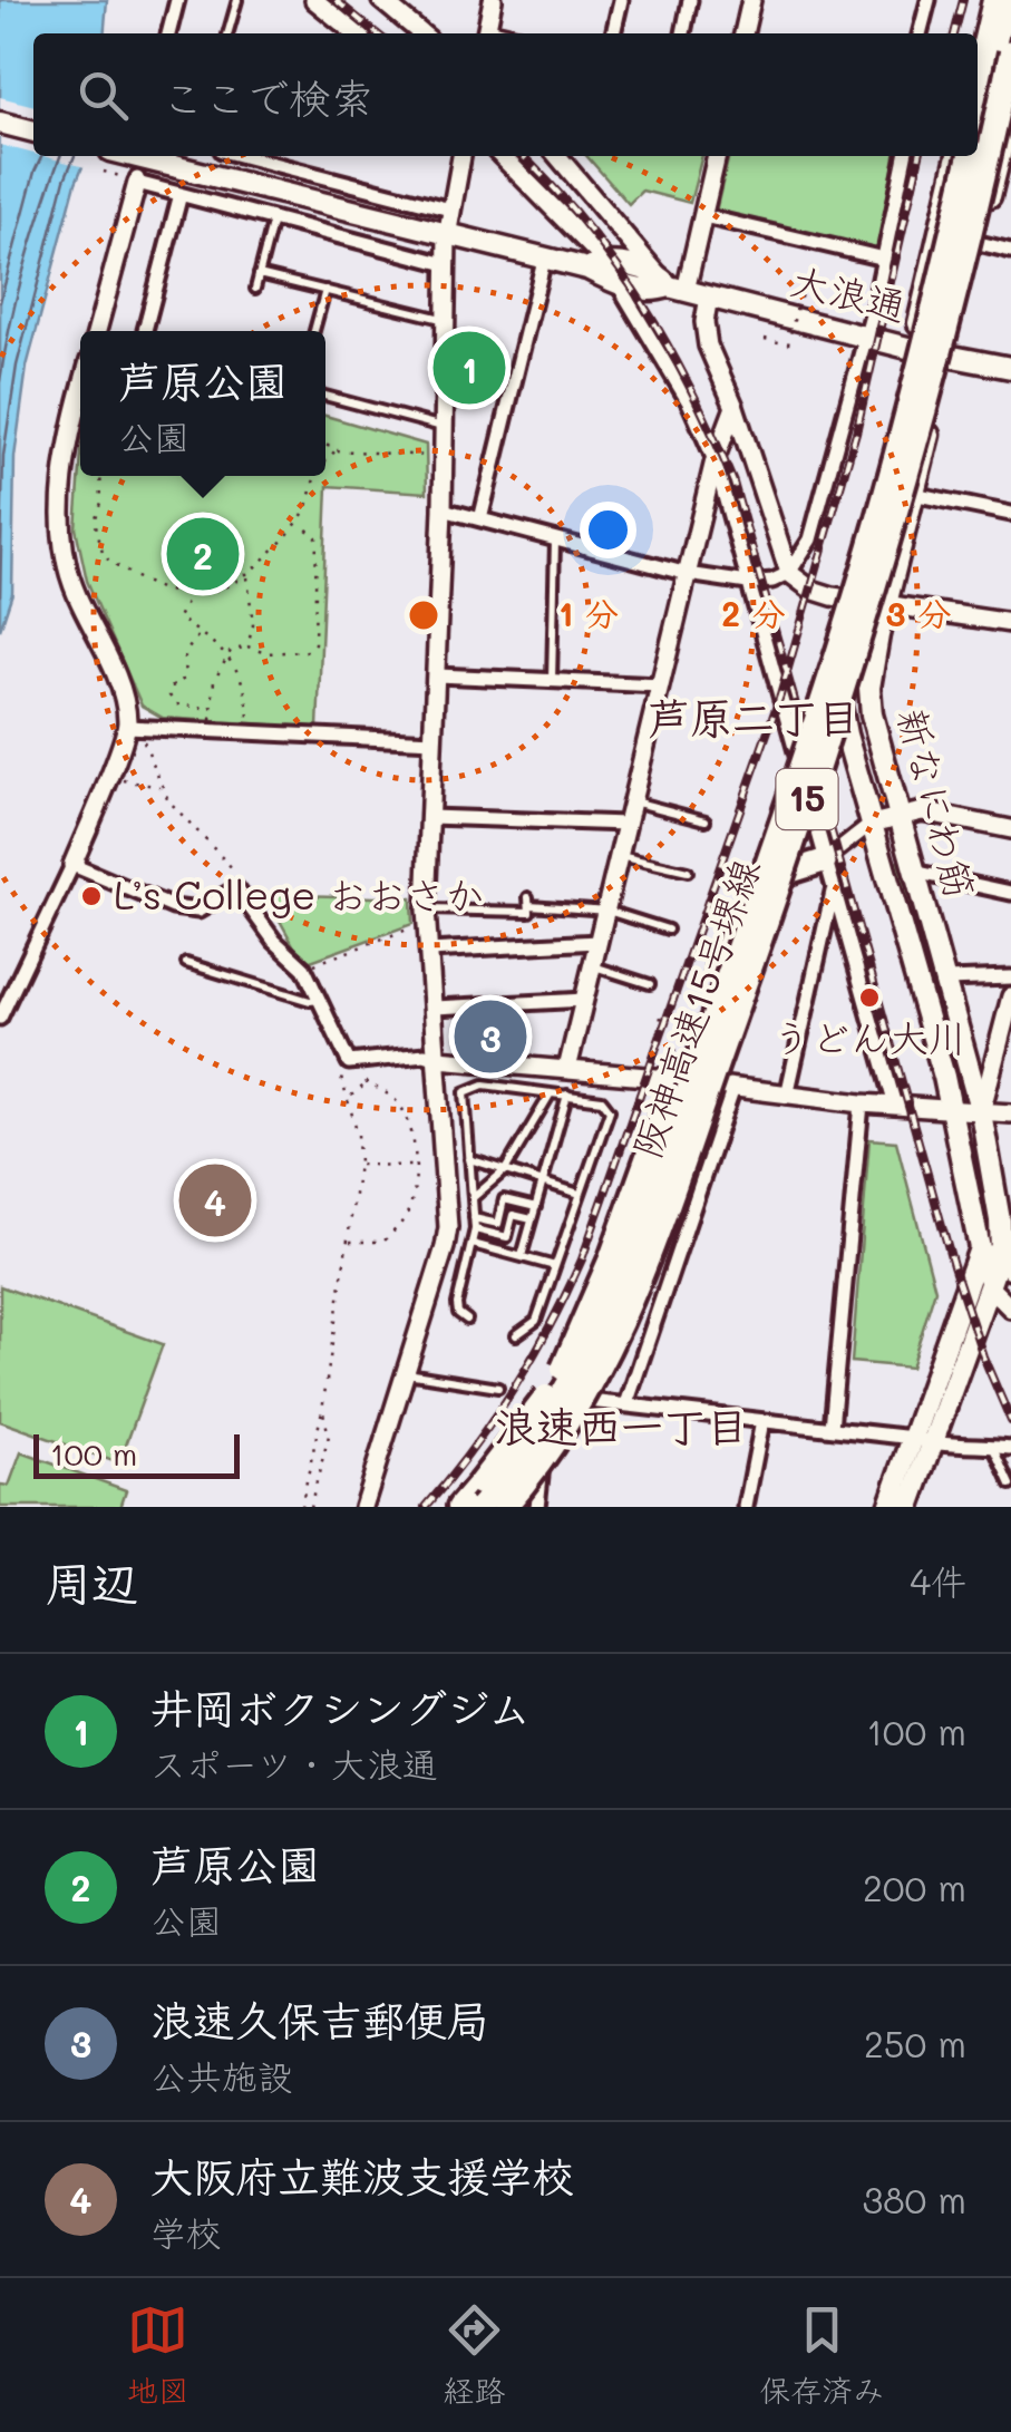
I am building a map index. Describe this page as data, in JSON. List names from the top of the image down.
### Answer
{
  "streets": {
    "highway": ["15", "阪神高速15号堺線"],
    "main road": ["大浪通", "新なにわ筋"]
  },
  "crossings": [
    ["大浪通", "新なにわ筋"],
    ["新なにわ筋", "阪神高速15号堺線"]
  ],
  "districts": ["芦原二丁目", "浪速西一丁目"],
  "places": ["L’s College おおさか", "うどん大川"],
  "scale_bar": "100 m",
  "page": {
    "search": "ここで検索",
    "pins": [
      "1",
      "2",
      "3",
      "4"
    ],
    "popup": ["芦原公園", "公園"],
    "scale": "100 m",
    "heading": ["周辺", "4件"],
    "list": [
      {
        "mark": "1",
        "name": "井岡ボクシングジム",
        "note": "スポーツ · 大浪通",
        "value": "100 m"
      },
      {
        "mark": "2",
        "name": "芦原公園",
        "note": "公園",
        "value": "200 m"
      },
      {
        "mark": "3",
        "name": "浪速久保吉郵便局",
        "note": "公共施設",
        "value": "250 m"
      },
      {
        "mark": "4",
        "name": "大阪府立難波支援学校",
        "note": "学校",
        "value": "380 m"
      }
    ],
    "nav": ["地図", "経路", "保存済み"]
  },
  "rings": ["1 分", "2 分", "3 分"]
}
